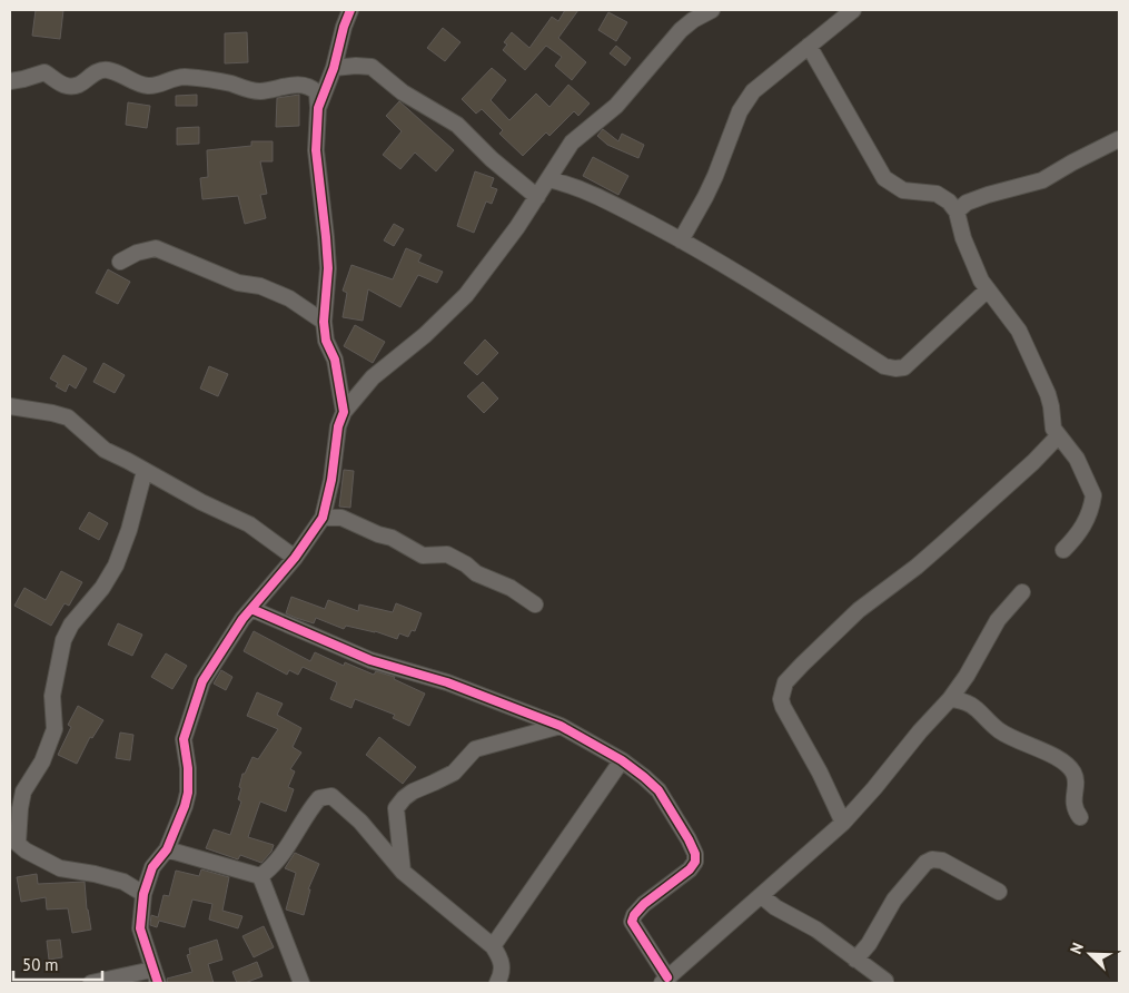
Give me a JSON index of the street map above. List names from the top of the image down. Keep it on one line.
{"scale_bar":"50 m","north":"top left"}
